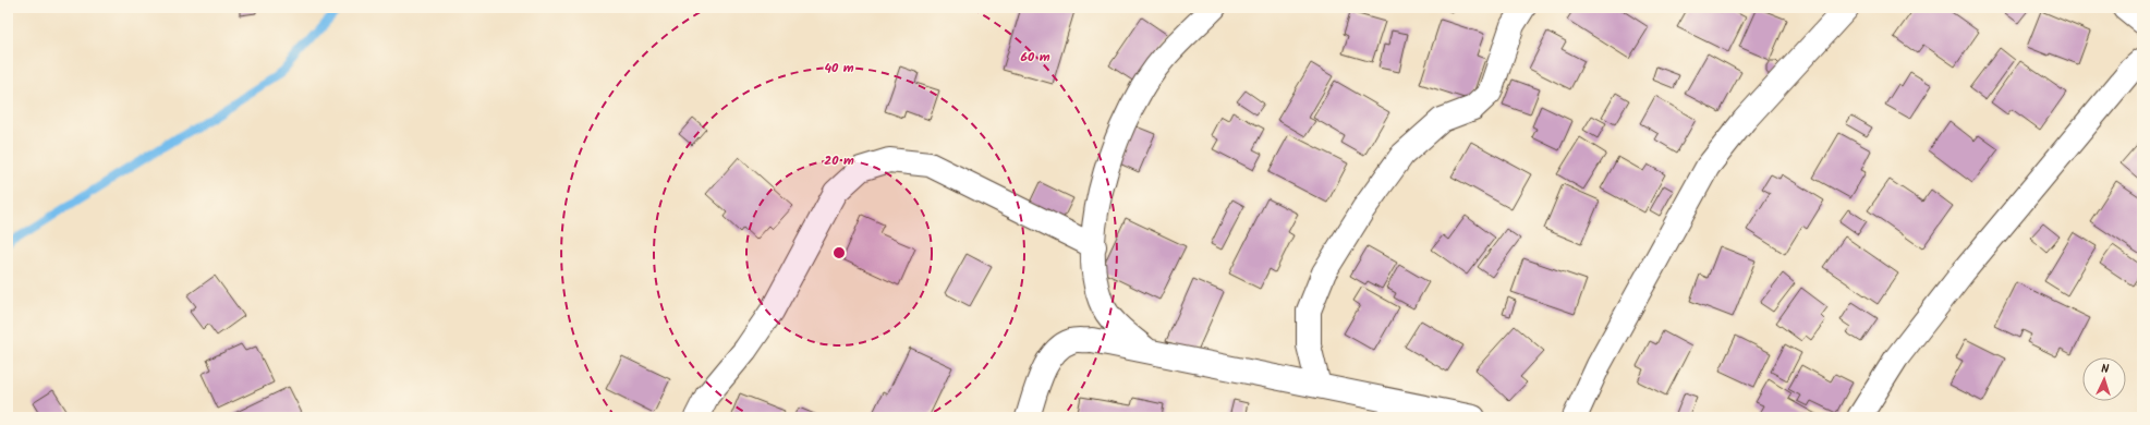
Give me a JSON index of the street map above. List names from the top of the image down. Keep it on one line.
{"north":"top","rings":["60 m","40 m","20 m"]}
